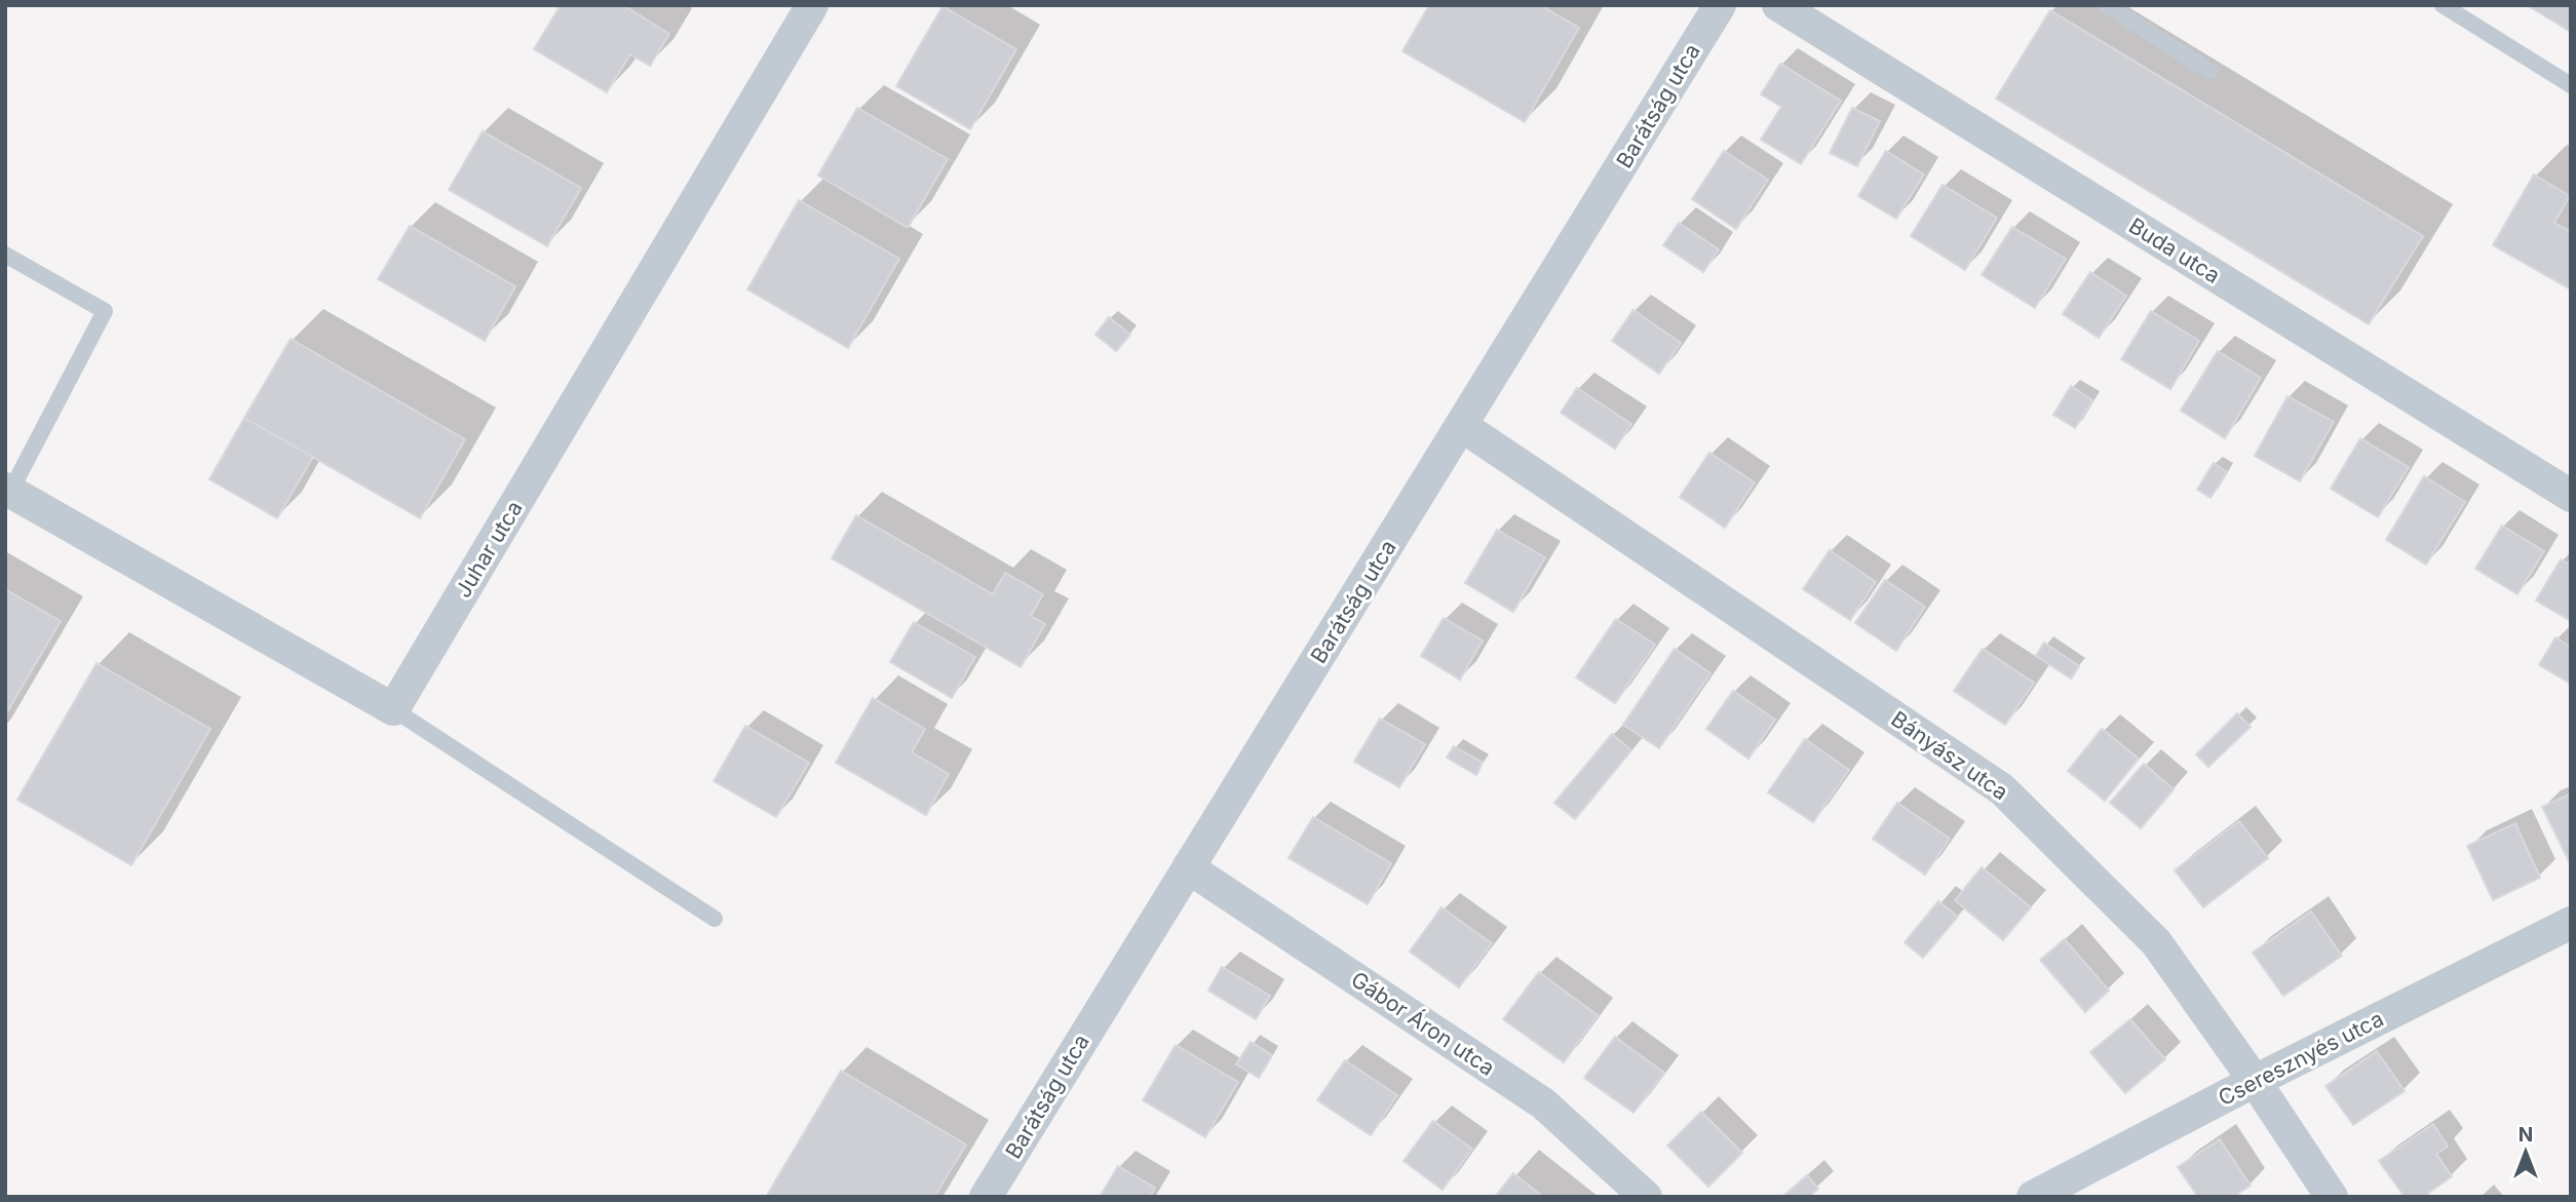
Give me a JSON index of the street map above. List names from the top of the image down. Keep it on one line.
{"streets":{"street":["Barátság utca","Buda utca","Juhar utca","Bányász utca","Gábor Áron utca","Cseresznyés utca"]},"crossings":[["Barátság utca","Bányász utca"],["Barátság utca","Gábor Áron utca"],["Bányász utca","Cseresznyés utca"]],"north":"top"}
